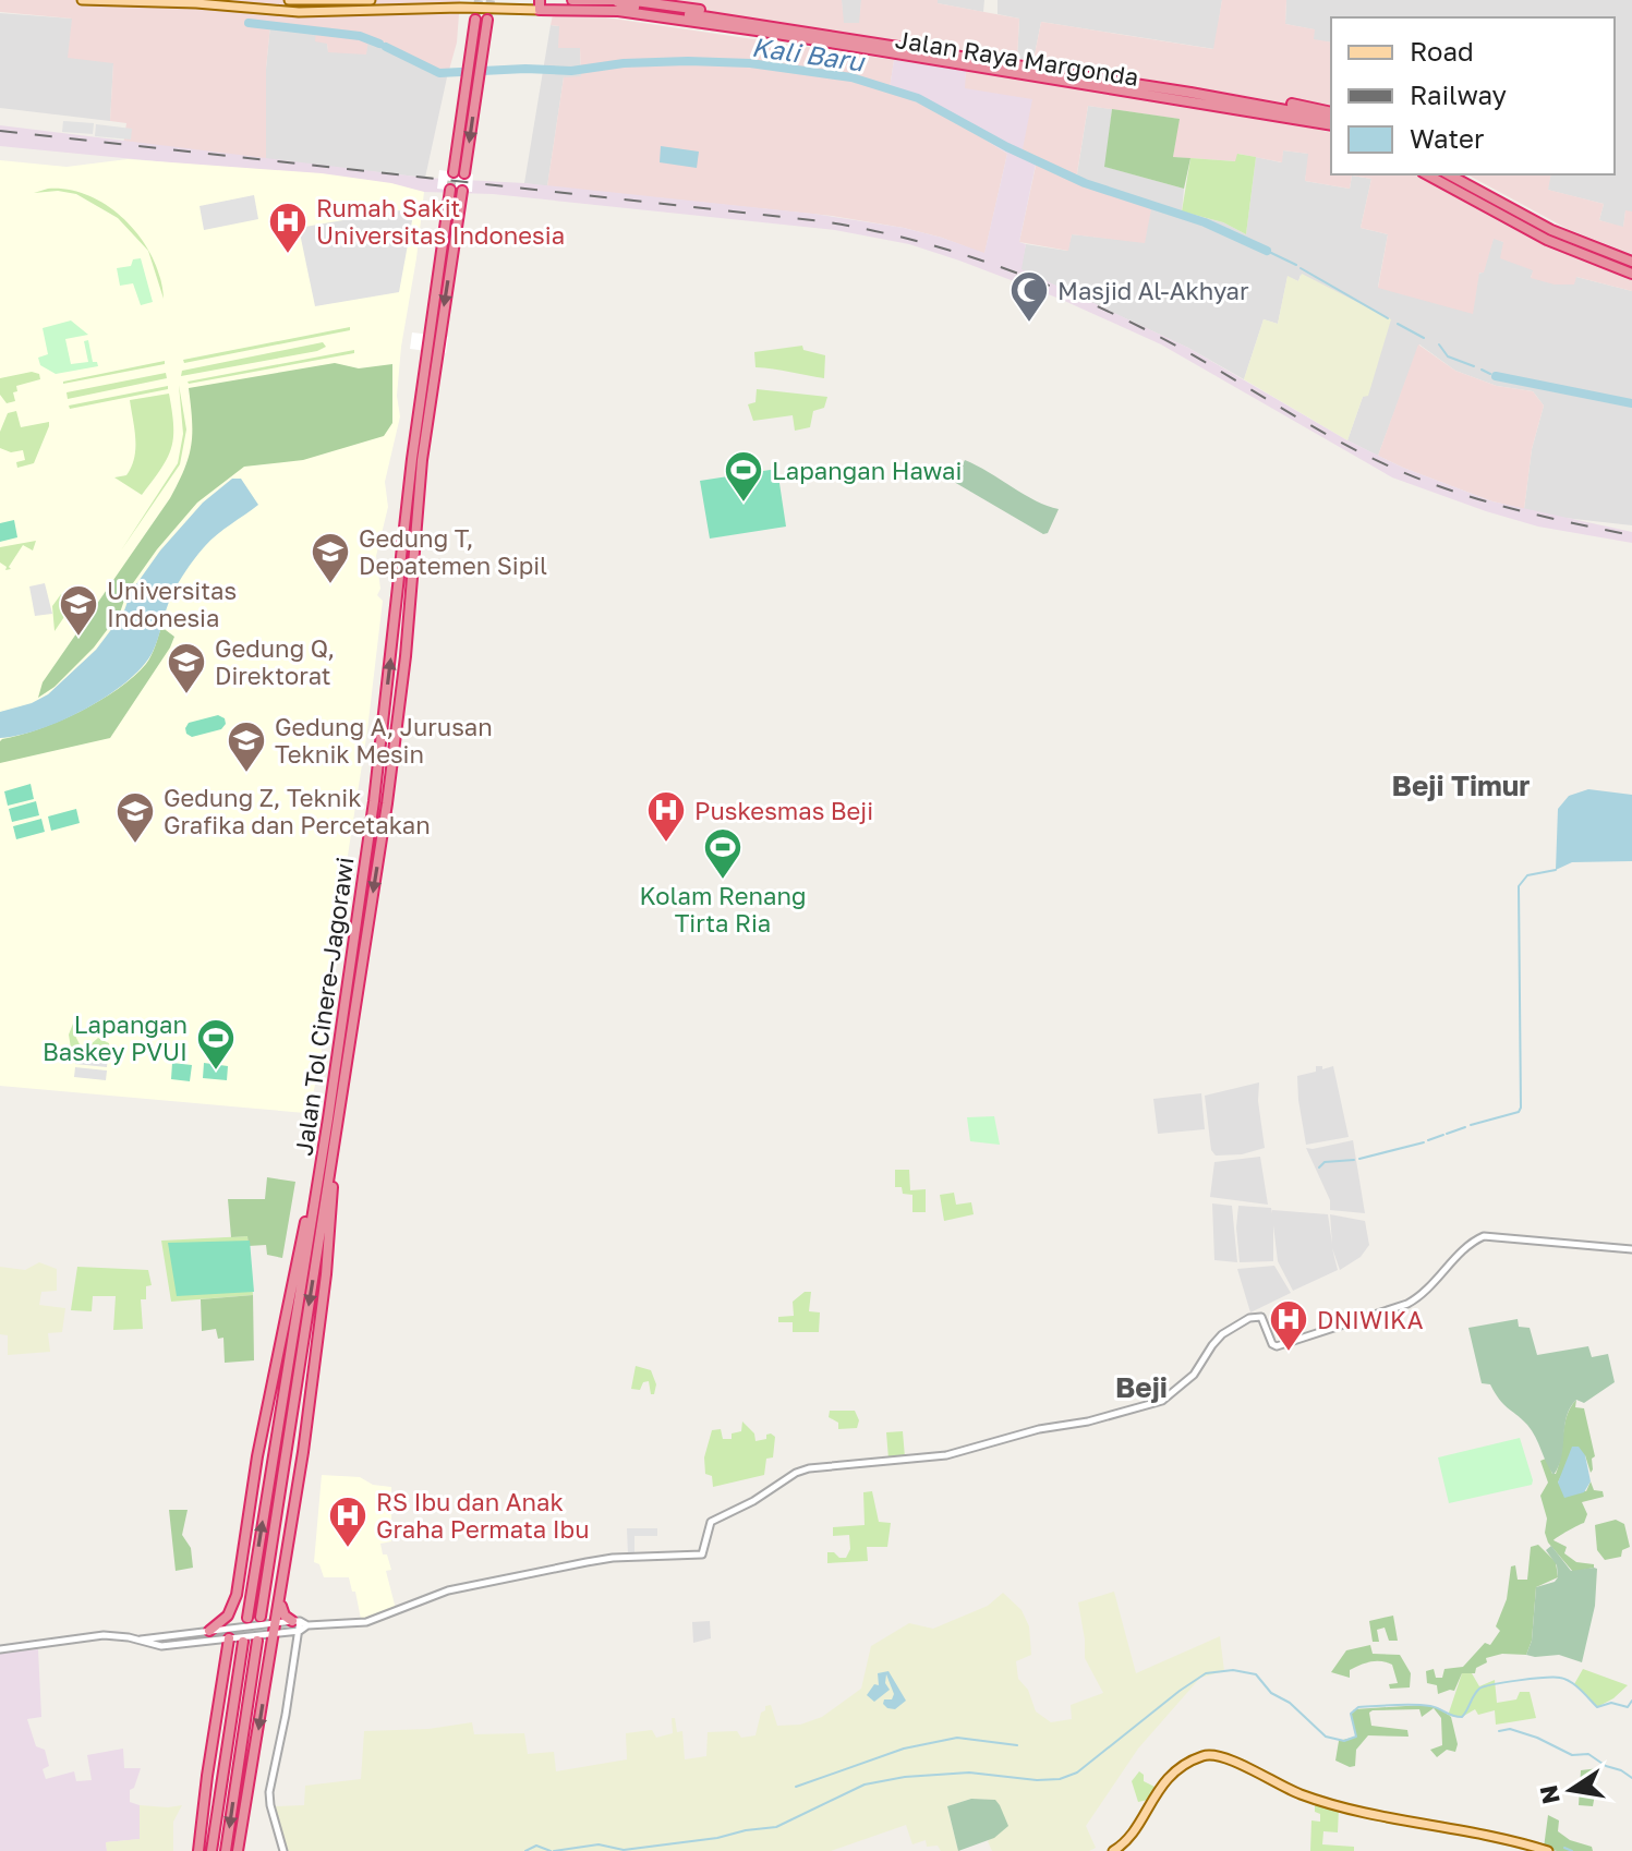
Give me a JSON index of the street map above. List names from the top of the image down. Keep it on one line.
{"streets":{"highway":["Jalan Raya Margonda","Jalan Tol Cinere–Jagorawi"]},"districts":["Beji Timur","Beji"],"water":["Kali Baru"],"places":{"hospital":["Rumah Sakit Universitas Indonesia","Puskesmas Beji","DNIWIKA","RS Ibu dan Anak Graha Permata Ibu"],"mosque":["Masjid Al-Akhyar"],"sports":["Lapangan Hawai","Kolam Renang Tirta Ria","Lapangan Baskey PVUI"],"school or university":["Gedung T, Depatemen Sipil","Universitas Indonesia","Gedung Q, Direktorat","Gedung A, Jurusan Teknik Mesin","Gedung Z, Teknik Grafika dan Percetakan"]},"legend":["Road","Railway","Water"],"north":"left"}
